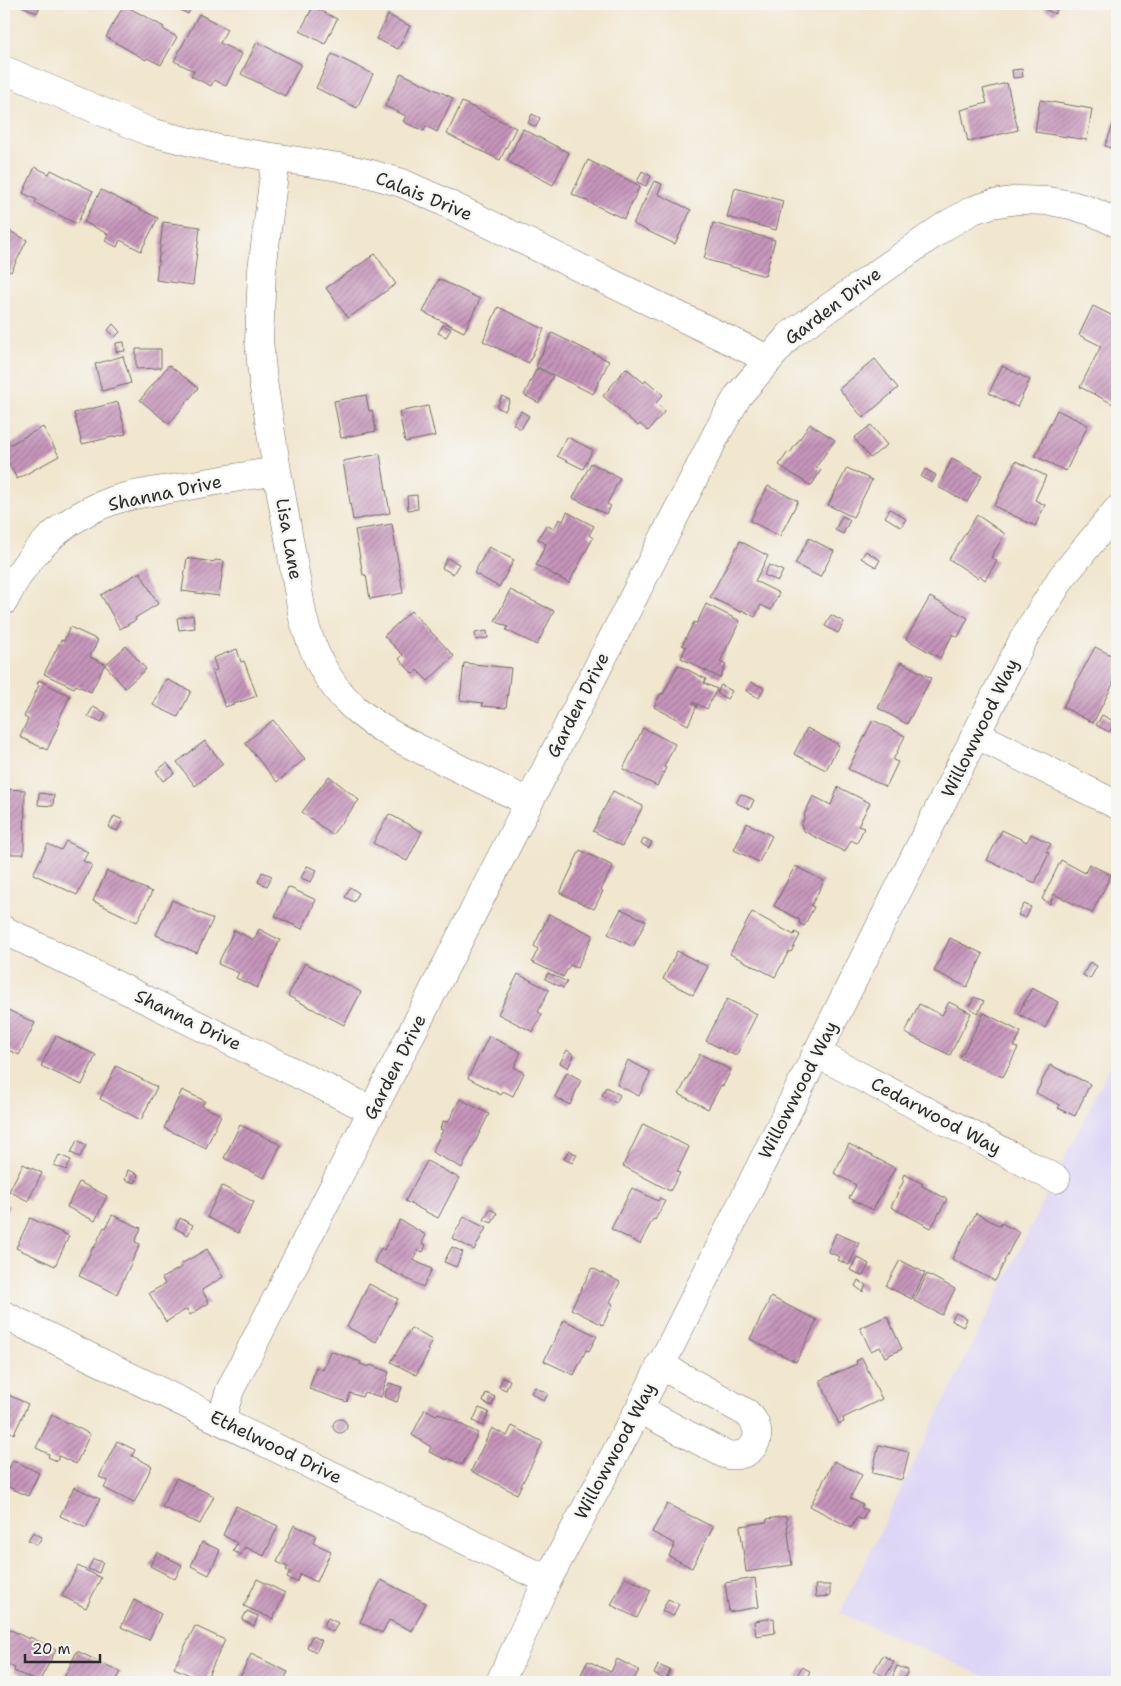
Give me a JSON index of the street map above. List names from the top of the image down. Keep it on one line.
{"streets":{"street":["Calais Drive","Garden Drive","Shanna Drive","Lisa Lane","Willowwood Way","Cedarwood Way","Ethelwood Drive"]},"crossings":[["Calais Drive","Garden Drive"],["Calais Drive","Lisa Lane"],["Garden Drive","Shanna Drive"],["Garden Drive","Lisa Lane"],["Garden Drive","Ethelwood Drive"],["Shanna Drive","Lisa Lane"],["Willowwood Way","Cedarwood Way"],["Willowwood Way","Ethelwood Drive"]],"scale_bar":"20 m"}
